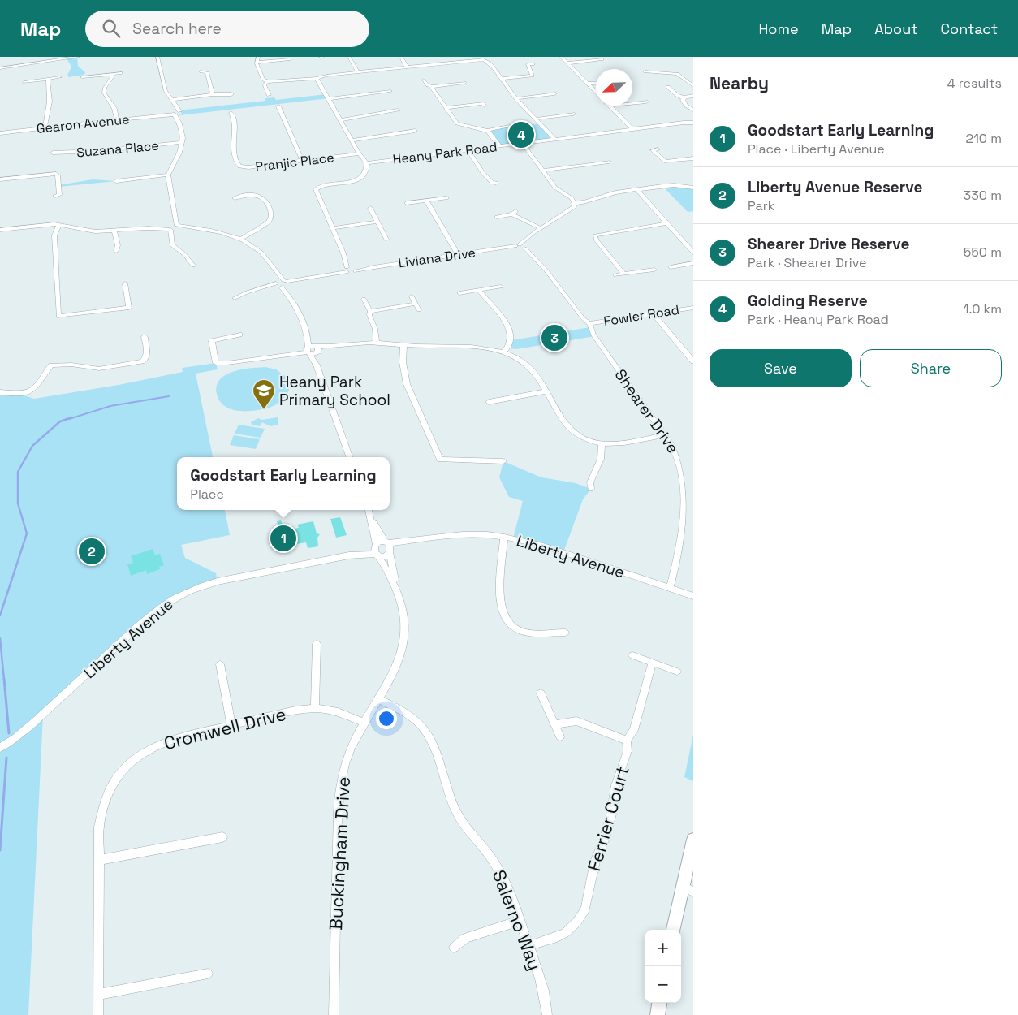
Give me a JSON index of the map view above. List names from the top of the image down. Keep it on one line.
{"streets":{"street":["Gearon Avenue","Suzana Place","Heany Park Road","Pranjic Place","Liviana Drive","Fowler Road","Shearer Drive","Liberty Avenue","Cromwell Drive","Ferrier Court","Buckingham Drive","Salerno Way"]},"crossings":[["Liviana Drive","Shearer Drive"],["Fowler Road","Shearer Drive"],["Shearer Drive","Liberty Avenue"],["Liberty Avenue","Buckingham Drive"],["Cromwell Drive","Buckingham Drive"],["Ferrier Court","Salerno Way"],["Buckingham Drive","Salerno Way"]],"places":{"school or university":["Heany Park Primary School"]},"north":"bottom left","page":{"header":"Map","search":"Search here","nav":["Home","Map","About","Contact"],"heading":["Nearby","4 results"],"list":[{"mark":"1","name":"Goodstart Early Learning","note":"Place · Liberty Avenue","value":"210 m"},{"mark":"2","name":"Liberty Avenue Reserve","note":"Park","value":"330 m"},{"mark":"3","name":"Shearer Drive Reserve","note":"Park · Shearer Drive","value":"550 m"},{"mark":"4","name":"Golding Reserve","note":"Park · Heany Park Road","value":"1.0 km"}],"pins":["4","3","1","2"],"buttons":["Save","Share"],"popup":["Goodstart Early Learning","Place"],"map_buttons":["+","−"]}}
